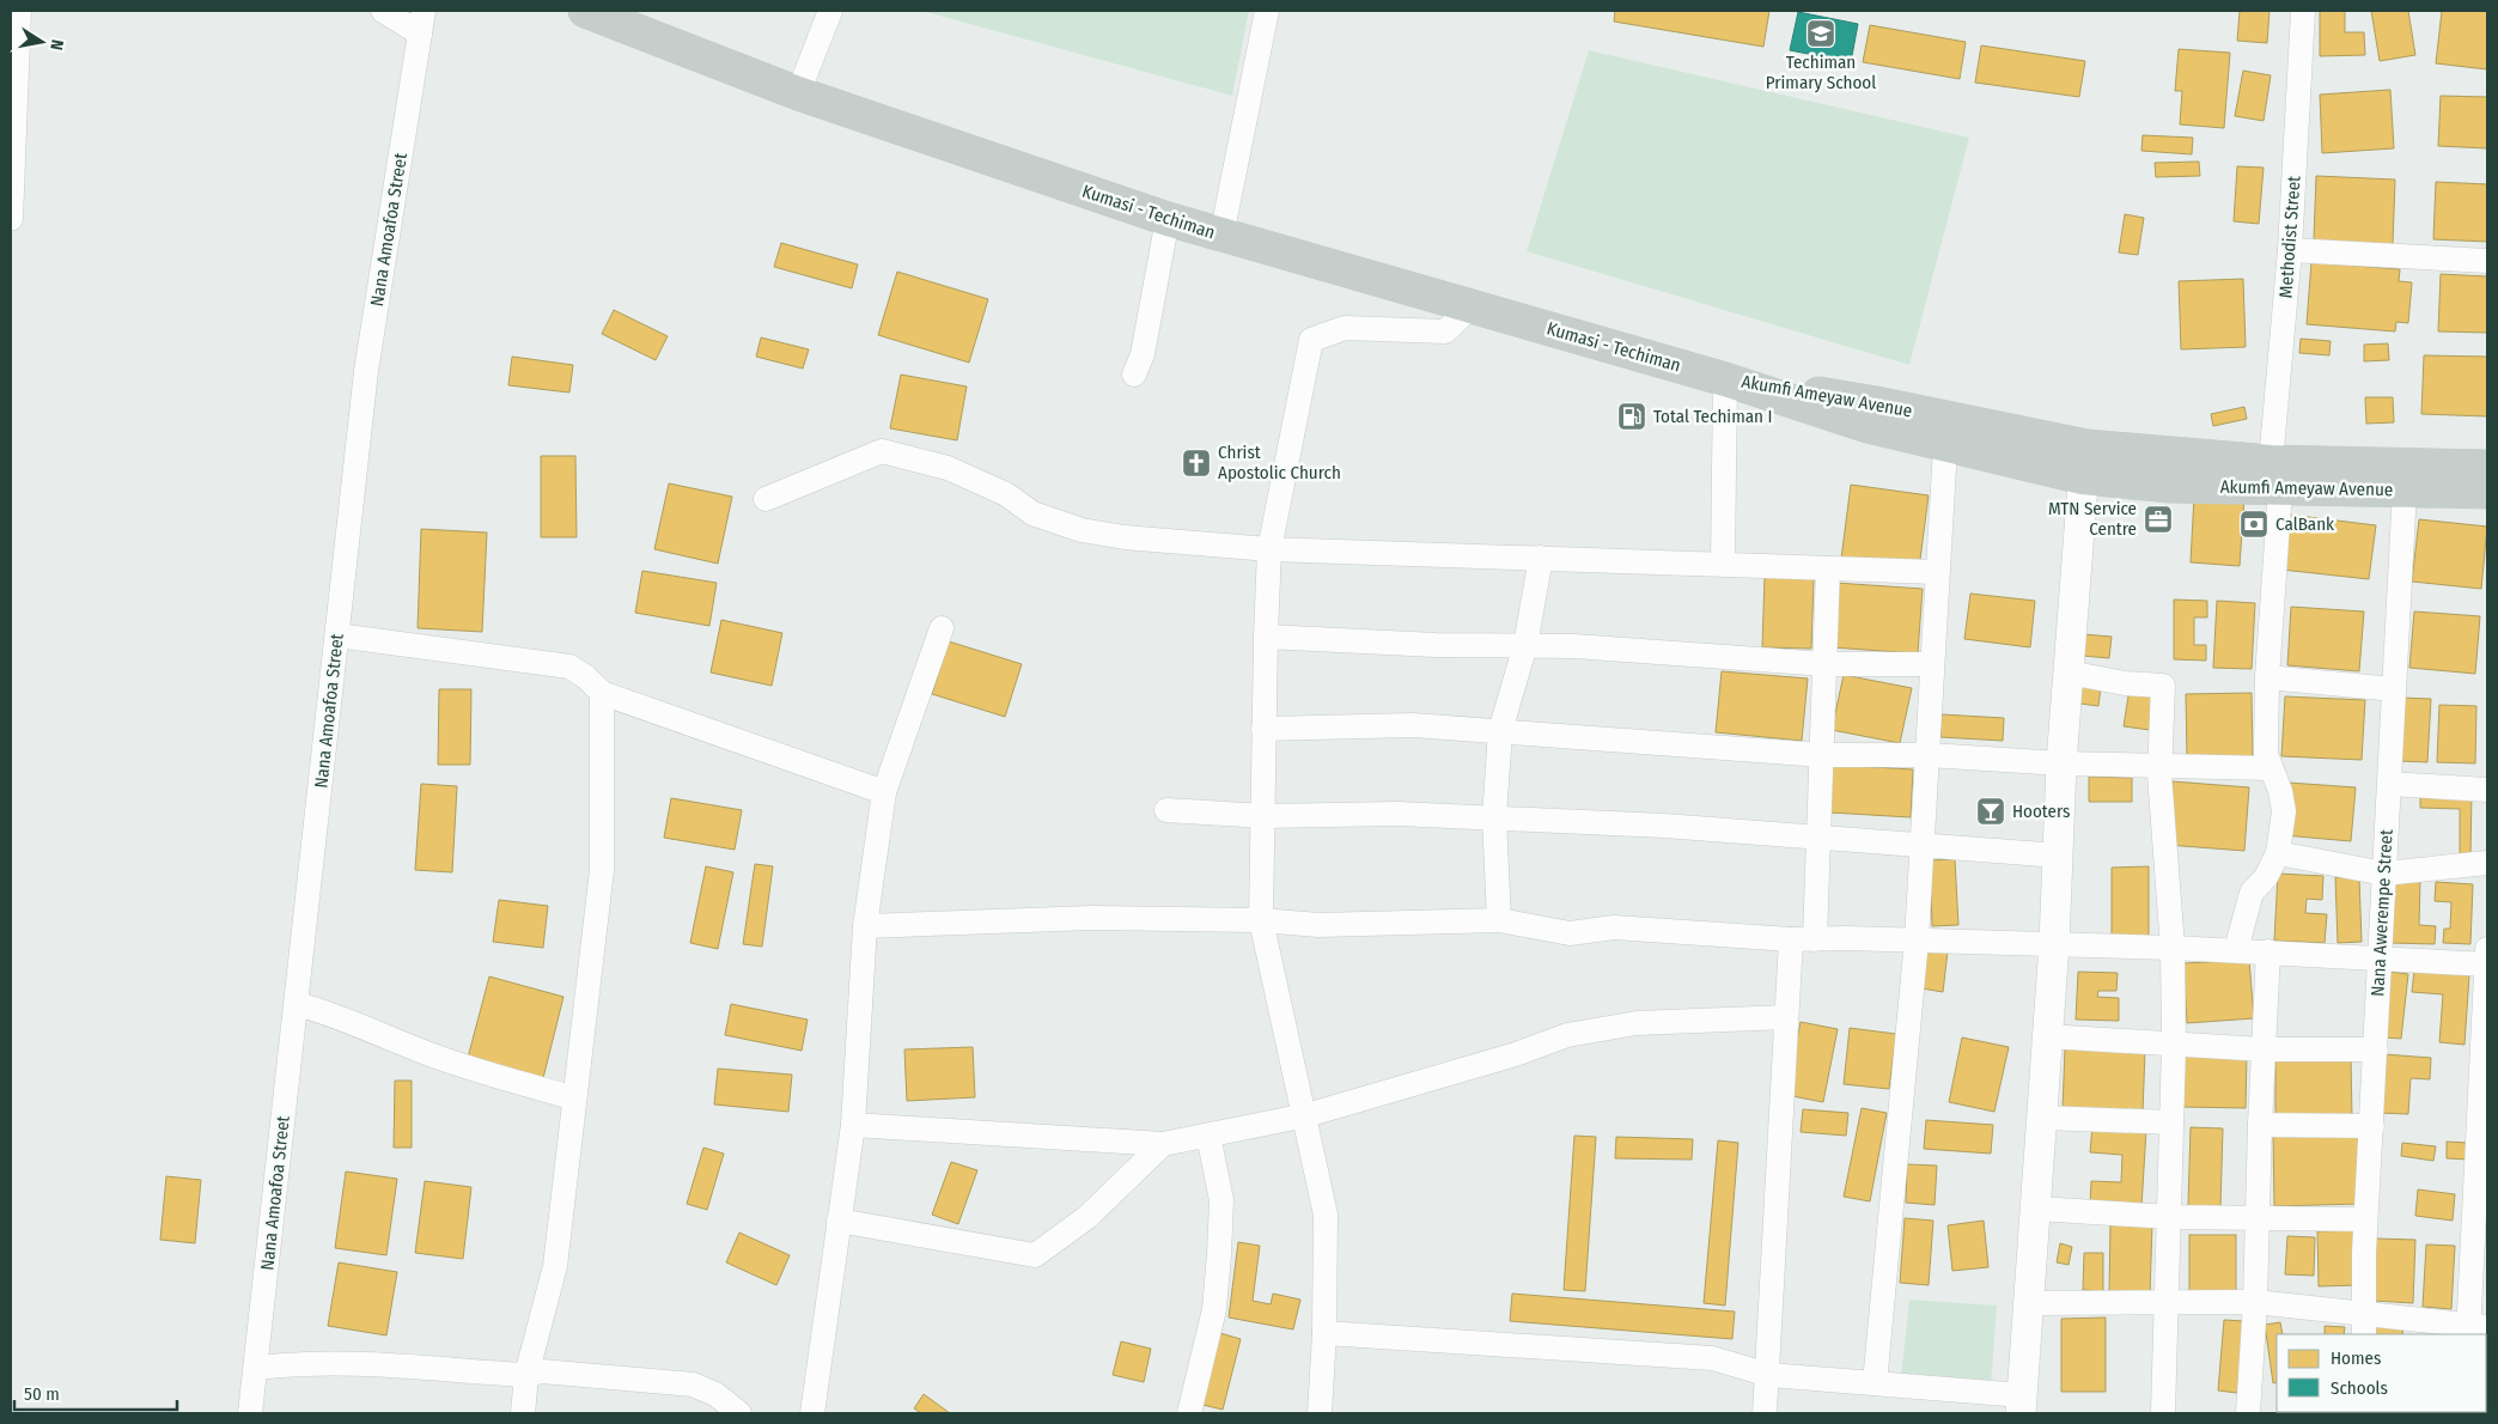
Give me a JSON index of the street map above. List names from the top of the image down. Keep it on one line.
{"streets":{"highway":["Kumasi - Techiman","Akumfi Ameyaw Avenue"],"street":["Nana Amoafoa Street","Methodist Street","Nana Awerempe Street"]},"crossings":[["Kumasi - Techiman","Akumfi Ameyaw Avenue"],["Methodist Street","Akumfi Ameyaw Avenue"],["Akumfi Ameyaw Avenue","Nana Awerempe Street"]],"places":{"school or university":["Techiman Primary School"],"fuel station":["Total Techiman I"],"church":["Christ Apostolic Church"],"office":["MTN Service Centre"],"bank":["CalBank"],"bar":["Hooters"]},"legend":["Homes","Schools"],"scale_bar":"50 m","north":"right"}
